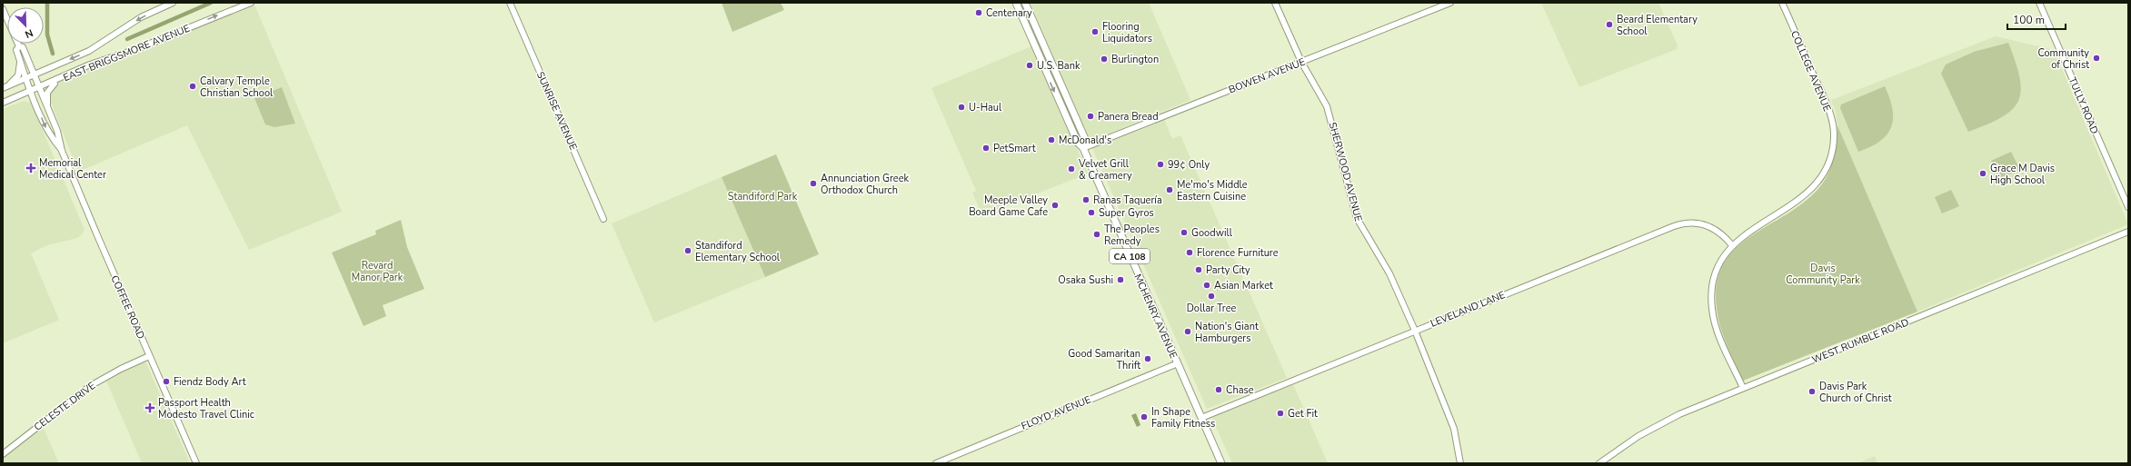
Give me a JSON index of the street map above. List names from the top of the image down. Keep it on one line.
{"streets":{"main road":["CA 108","MCHENRY AVENUE"],"street":["EAST BRIGGSMORE AVENUE","COLLEGE AVENUE","BOWEN AVENUE","TULLY ROAD","SUNRISE AVENUE","SHERWOOD AVENUE","COFFEE ROAD","LEVELAND LANE","WEST RUMBLE ROAD","CELESTE DRIVE","FLOYD AVENUE"]},"crossings":[["EAST BRIGGSMORE AVENUE","COFFEE ROAD"],["COLLEGE AVENUE","LEVELAND LANE"],["COLLEGE AVENUE","WEST RUMBLE ROAD"],["BOWEN AVENUE","SHERWOOD AVENUE"],["BOWEN AVENUE","MCHENRY AVENUE"],["SHERWOOD AVENUE","LEVELAND LANE"],["COFFEE ROAD","CELESTE DRIVE"],["LEVELAND LANE","MCHENRY AVENUE"],["MCHENRY AVENUE","FLOYD AVENUE"]],"parks":["Standiford Park","Revard Manor Park","Davis Community Park"],"places":{"other":["Centenary","Beard Elementary School","Flooring Liquidators","Community of Christ","Burlington","U.S. Bank","Calvary Temple Christian School","U-Haul","Panera Bread","McDonald's","PetSmart","99¢ Only","Velvet Grill & Creamery","Grace M Davis High School","Annunciation Greek Orthodox Church","Me'mo's Middle Eastern Cuisine","Ranas Taquería","Meeple Valley Board Game Cafe","Super Gyros","Goodwill","The Peoples Remedy","Standiford Elementary School","Florence Furniture","Party City","Osaka Sushi","Asian Market","Dollar Tree","Nation's Giant Hamburgers","Good Samaritan Thrift","Fiendz Body Art","Chase","Davis Park Church of Christ","Get Fit","In Shape Family Fitness"],"health":["Memorial Medical Center","Passport Health Modesto Travel Clinic"]},"scale_bar":"100 m","north":"bottom right"}
